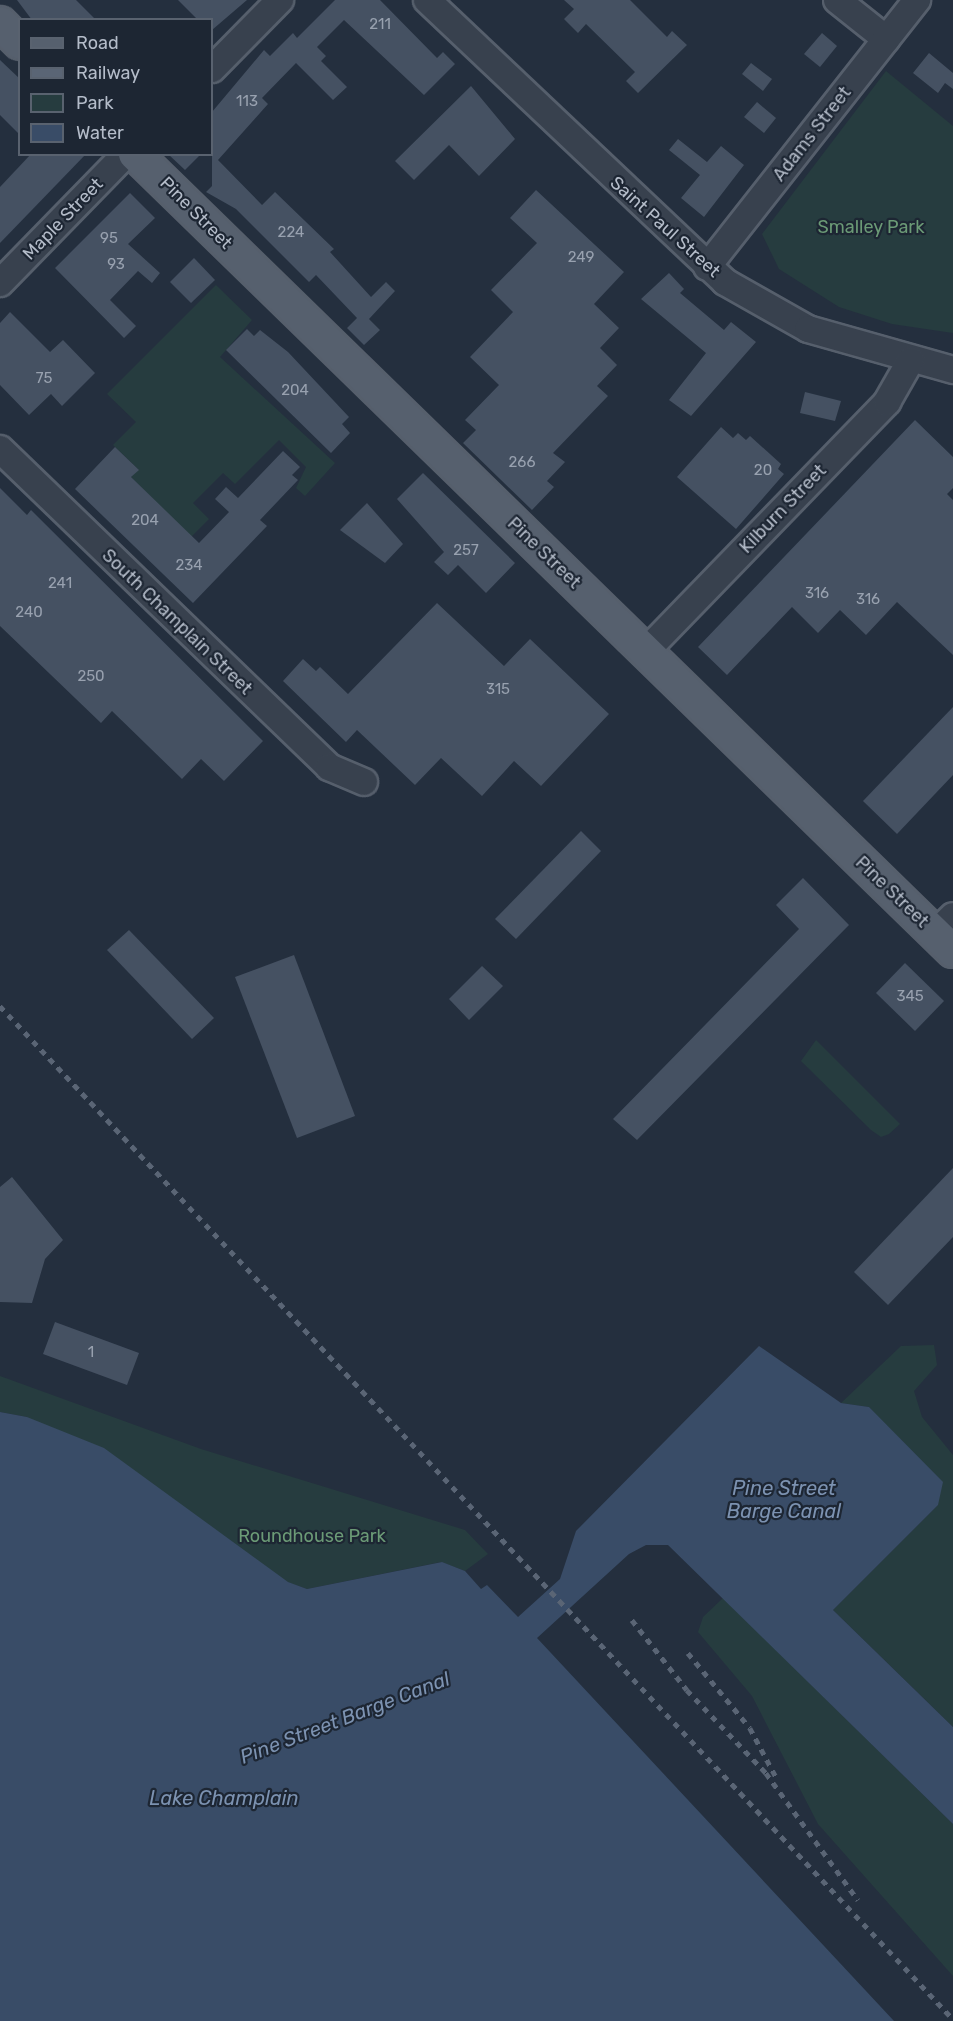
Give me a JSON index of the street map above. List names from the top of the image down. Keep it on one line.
{"streets":{"main road":["Pine Street"],"street":["Adams Street","Maple Street","Saint Paul Street","Kilburn Street","South Champlain Street"]},"crossings":[["Adams Street","Saint Paul Street"],["Pine Street","Kilburn Street"],["Saint Paul Street","Kilburn Street"]],"water":["Pine Street Barge Canal","Lake Champlain"],"parks":["Smalley Park","Roundhouse Park"],"house_numbers":["211","113","224","95","249","93","75","204","266","20","204","257","234","241","316","316","240","250","315","345","1"],"legend":["Road","Railway","Park","Water"]}
